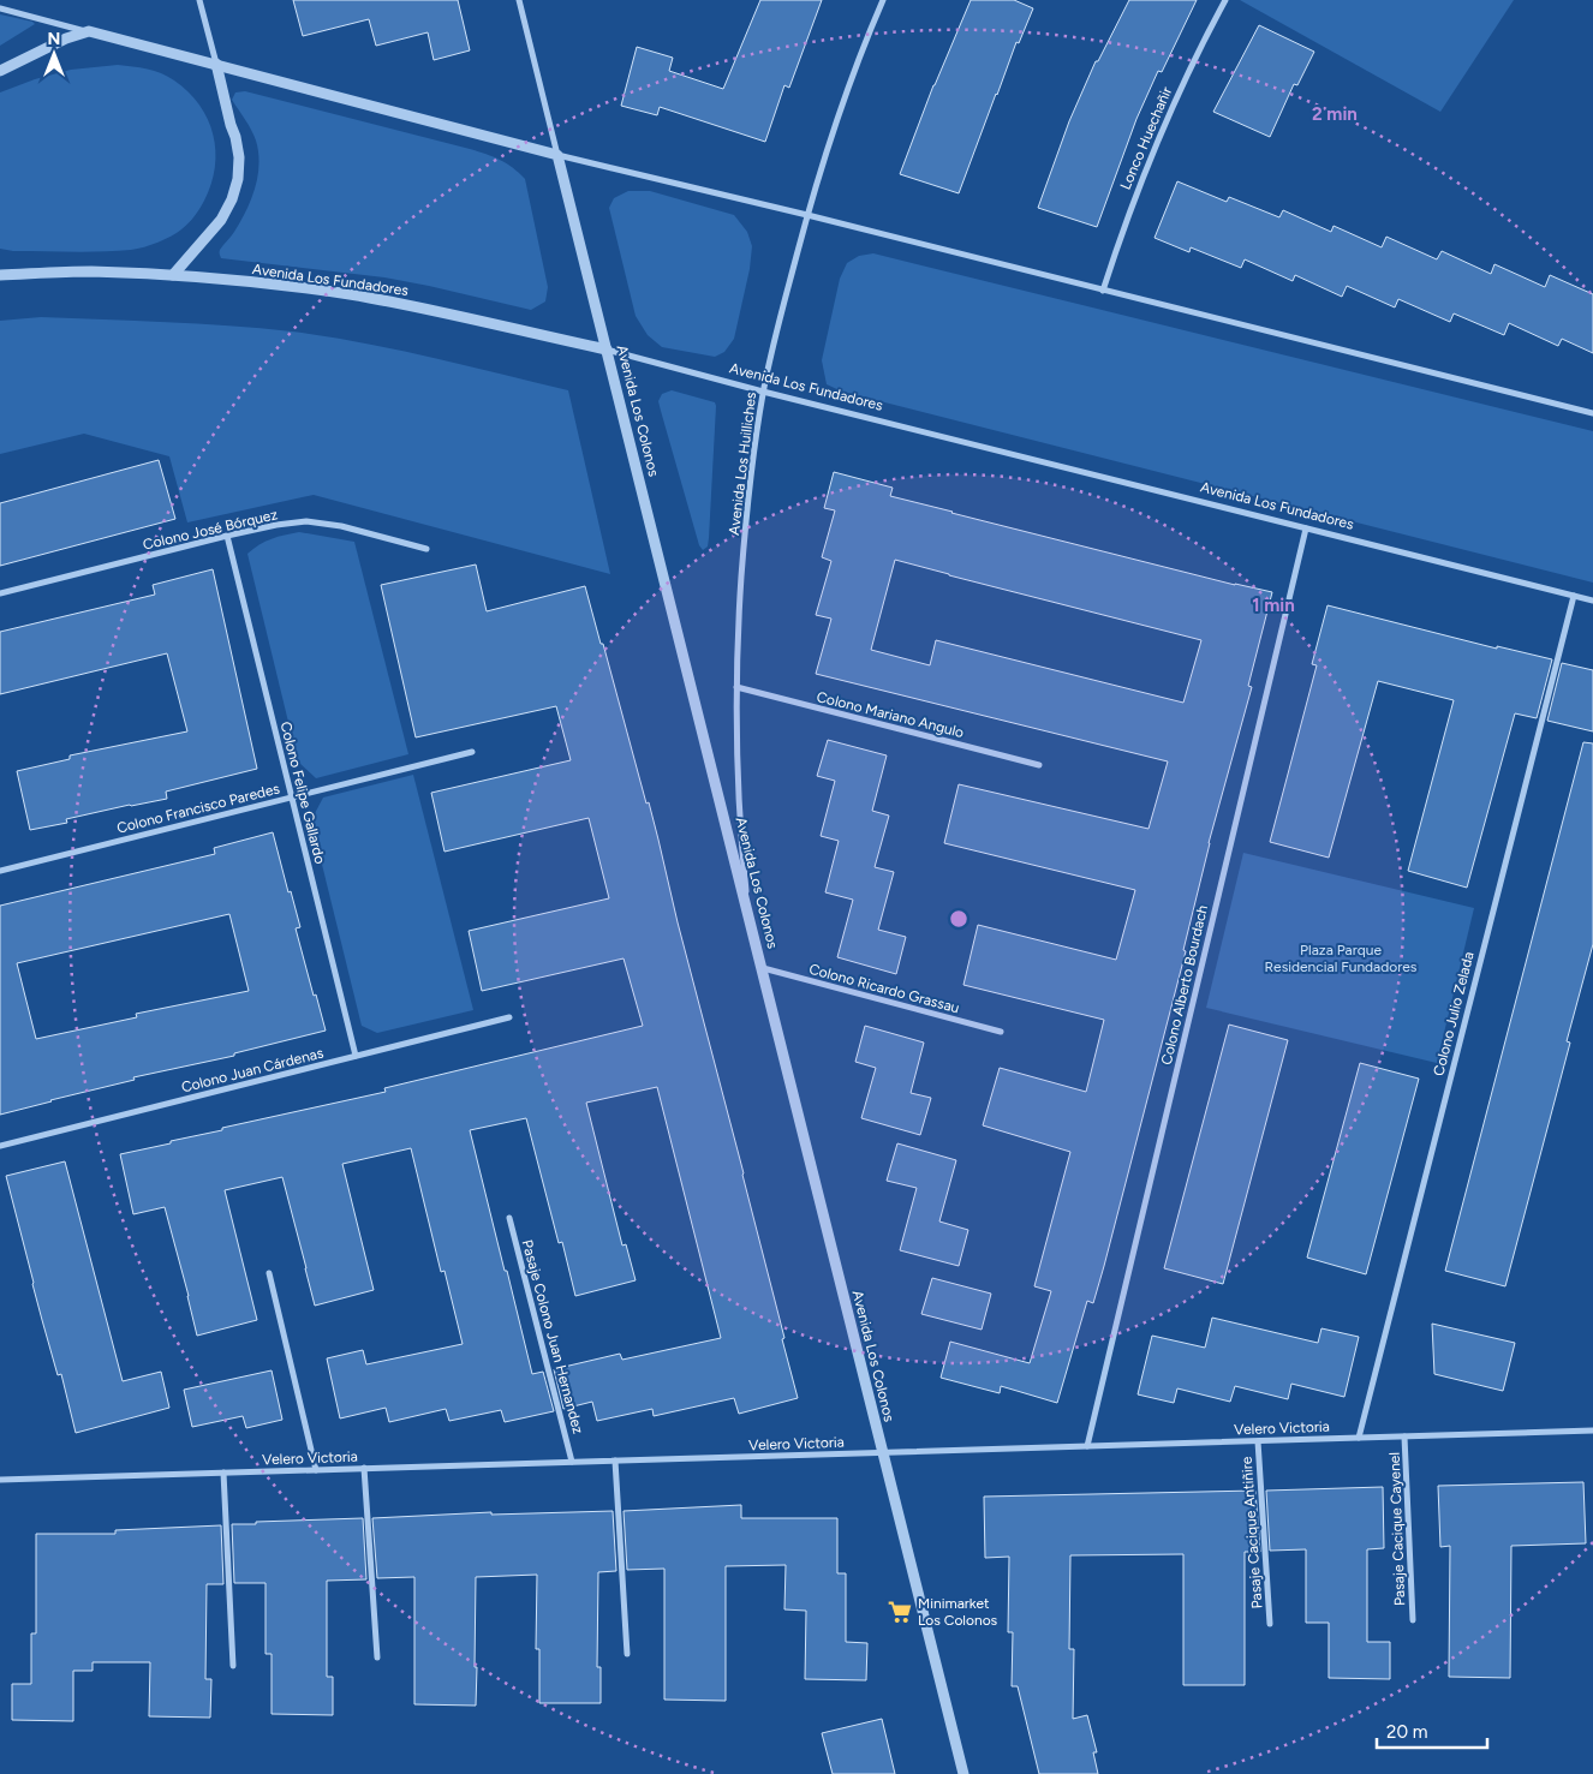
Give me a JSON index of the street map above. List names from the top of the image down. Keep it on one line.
{"streets":{"street":["Lonco Huechañir","Avenida Los Fundadores","Avenida Los Colonos","Avenida Los Huilliches","Colono José Bórquez","Colono Mariano Angulo","Colono Felipe Gallardo","Colono Francisco Paredes","Colono Alberto Bourdach","Colono Ricardo Grassau","Colono Julio Zelada","Colono Juan Cárdenas","Pasaje Colono Juan Hernandez","Velero Victoria","Pasaje Cacique Cayenel","Pasaje Cacique Antiñire"]},"crossings":[["Avenida Los Fundadores","Avenida Los Colonos"],["Avenida Los Fundadores","Avenida Los Huilliches"],["Avenida Los Fundadores","Colono Alberto Bourdach"],["Avenida Los Fundadores","Colono Julio Zelada"],["Avenida Los Colonos","Avenida Los Huilliches"],["Avenida Los Colonos","Colono Ricardo Grassau"],["Avenida Los Colonos","Velero Victoria"],["Avenida Los Huilliches","Colono Mariano Angulo"],["Colono José Bórquez","Colono Felipe Gallardo"],["Colono Felipe Gallardo","Colono Francisco Paredes"],["Colono Felipe Gallardo","Colono Juan Cárdenas"],["Colono Alberto Bourdach","Velero Victoria"],["Colono Julio Zelada","Velero Victoria"],["Pasaje Colono Juan Hernandez","Velero Victoria"],["Velero Victoria","Pasaje Cacique Cayenel"],["Velero Victoria","Pasaje Cacique Antiñire"]],"parks":["Plaza Parque Residencial Fundadores"],"places":{"supermarket":["Minimarket Los Colonos"]},"scale_bar":"20 m","north":"top","rings":["2 min","1 min"]}
